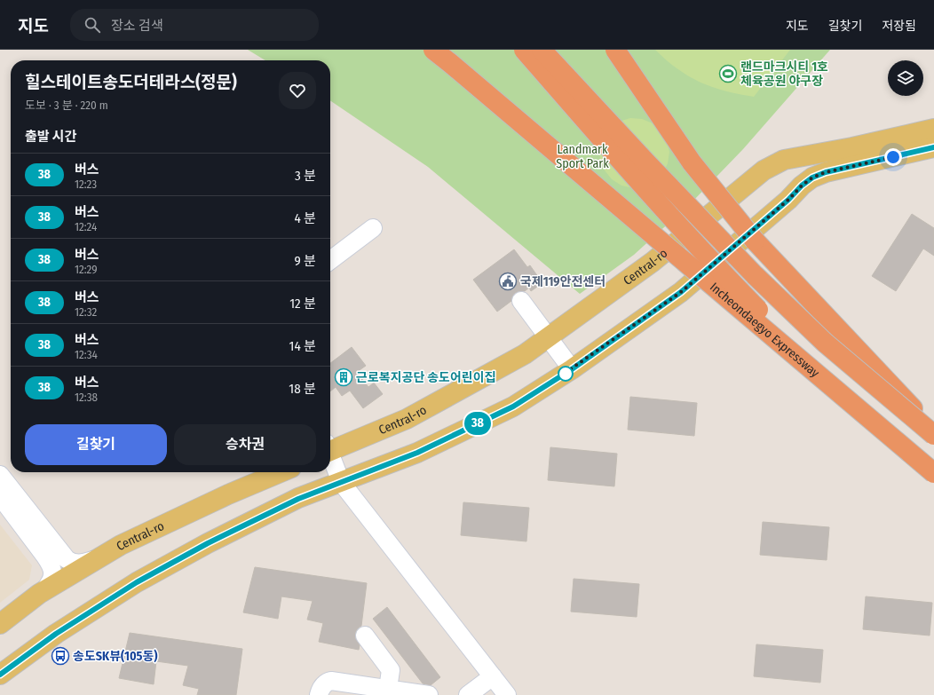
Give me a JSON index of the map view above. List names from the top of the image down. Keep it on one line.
{"streets":{"highway":["Incheondaegyo Expressway"],"main road":["Central-ro"]},"parks":["Landmark Sport Park"],"places":{"sports":["랜드마크시티 1호 체육공원 야구장"],"public building":["국제119안전센터"],"building":["근로복지공단 송도어린이집"],"bus stop":["송도SK뷰(105동)"]},"lines":["bus line 38"],"page":{"header":"지도","search":"장소 검색","nav":["지도","길찾기","저장됨"],"on_map":"38","heading":[["힐스테이트송도더테라스(정문)","도보 · 3 분 · 220 m"],"출발 시간"],"list":[{"mark":"38","name":"버스","note":"12:23","value":"3 분"},{"mark":"38","name":"버스","note":"12:24","value":"4 분"},{"mark":"38","name":"버스","note":"12:29","value":"9 분"},{"mark":"38","name":"버스","note":"12:32","value":"12 분"},{"mark":"38","name":"버스","note":"12:34","value":"14 분"},{"mark":"38","name":"버스","note":"12:38","value":"18 분"}],"buttons":["길찾기","승차권"]}}
